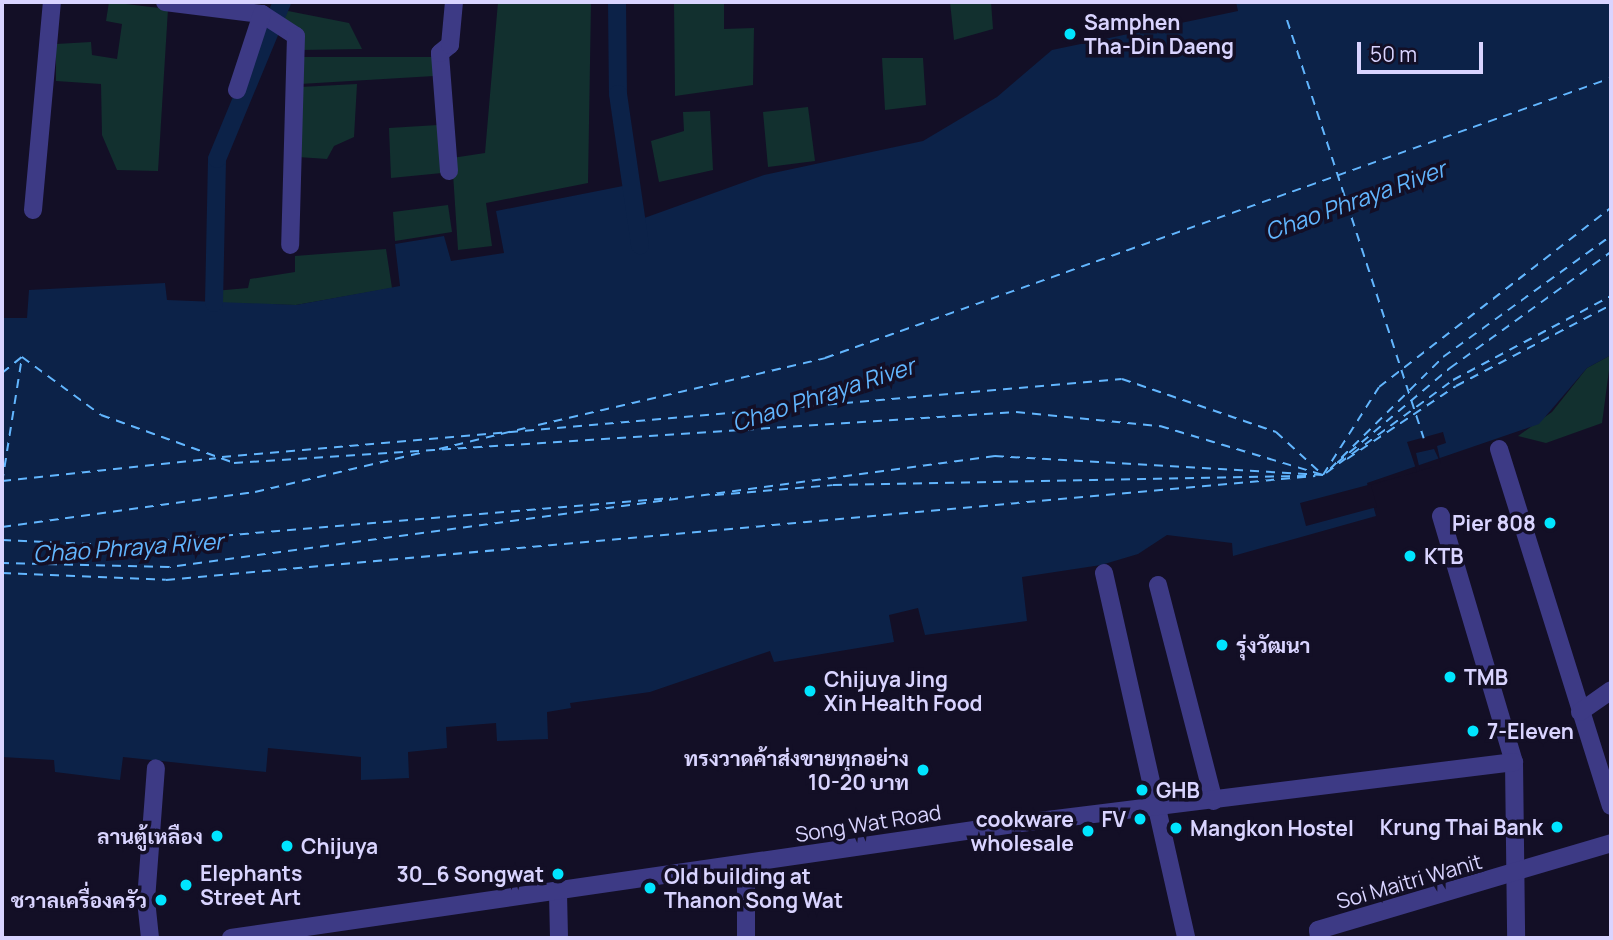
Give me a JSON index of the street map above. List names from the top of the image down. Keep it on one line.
{"streets":{"street":["Song Wat Road","Soi Maitri Wanit"]},"water":["Chao Phraya River"],"places":["Samphen Tha-Din Daeng","Pier 808","KTB","รุ่งวัฒนา","TMB","Chijuya Jing Xin Health Food","7-Eleven","ทรงวาดค้าส่งขายทุกอย่าง 10-20 บาท","GHB","FV","Krung Thai Bank","Mangkon Hostel","cookware wholesale","ลานตู้เหลือง","Chijuya","30_6 Songwat","Elephants Street Art","Old building at Thanon Song Wat","ชวาลเครื่องครัว"],"scale_bar":"50 m"}
